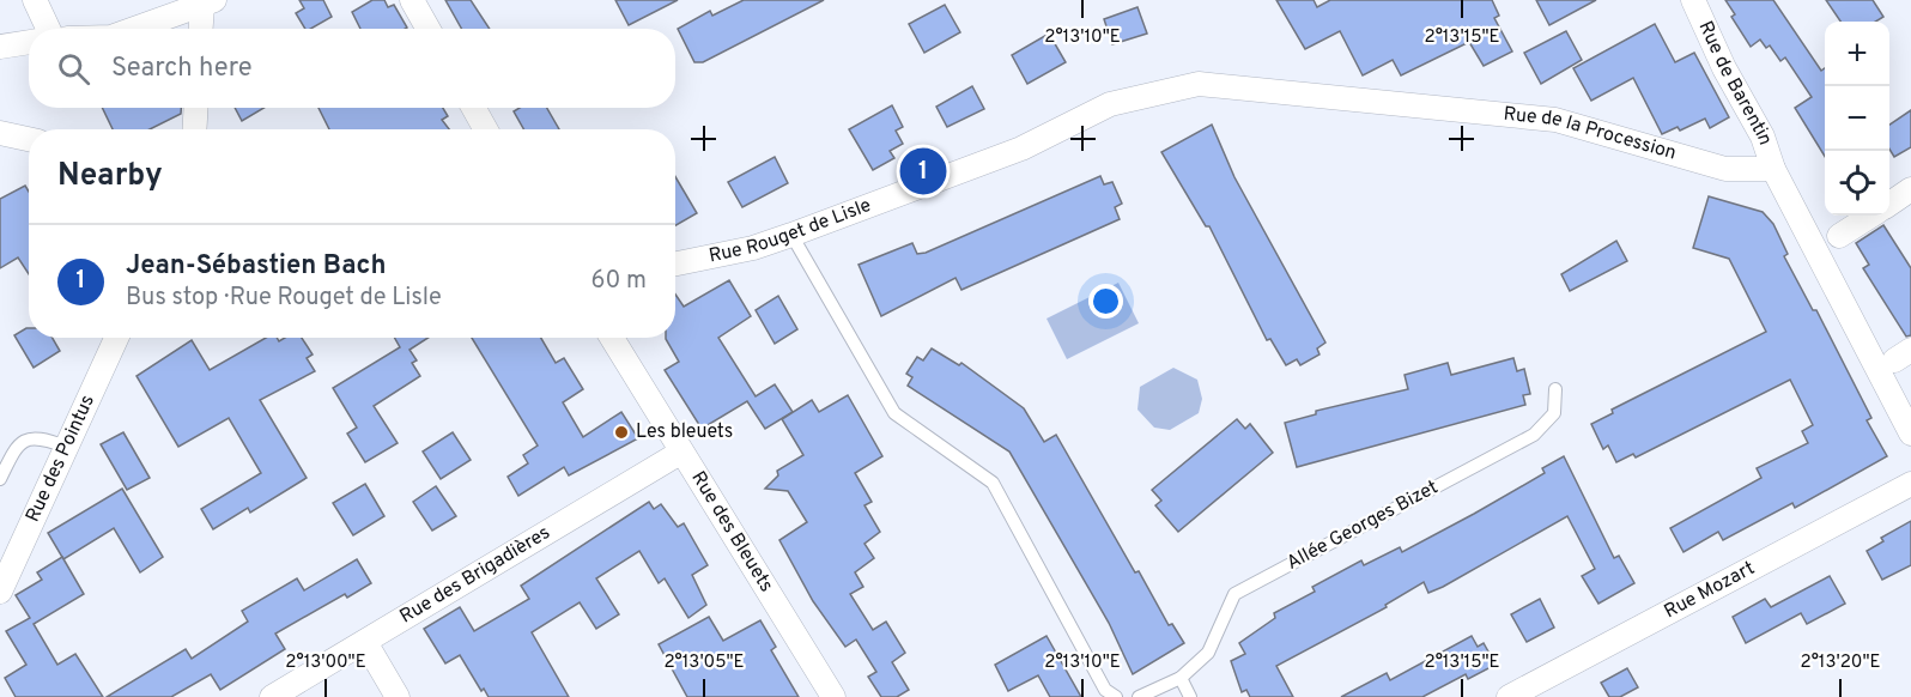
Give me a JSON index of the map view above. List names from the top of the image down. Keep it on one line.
{"streets":{"street":["Rue de Barentin","Rue de la Procession","Rue Rouget de Lisle","Rue des Pointus","Rue des Bleuets","Rue des Brigadières","Rue Mozart"],"lane":["Allée Georges Bizet"]},"crossings":[["Rue de Barentin","Rue de la Procession"],["Rue de la Procession","Rue Rouget de Lisle"],["Rue des Bleuets","Rue des Brigadières"]],"places":["Les bleuets"],"page":{"map_buttons":["+","−"],"search":"Search here","heading":"Nearby","pins":"1","list":[{"mark":"1","name":"Jean-Sébastien Bach","note":"Bus stop · Rue Rouget de Lisle","value":"60 m"}]},"coordinates":["2°13'10\"E","2°13'15\"E","2°13'00\"E","2°13'05\"E","2°13'20\"E"]}
